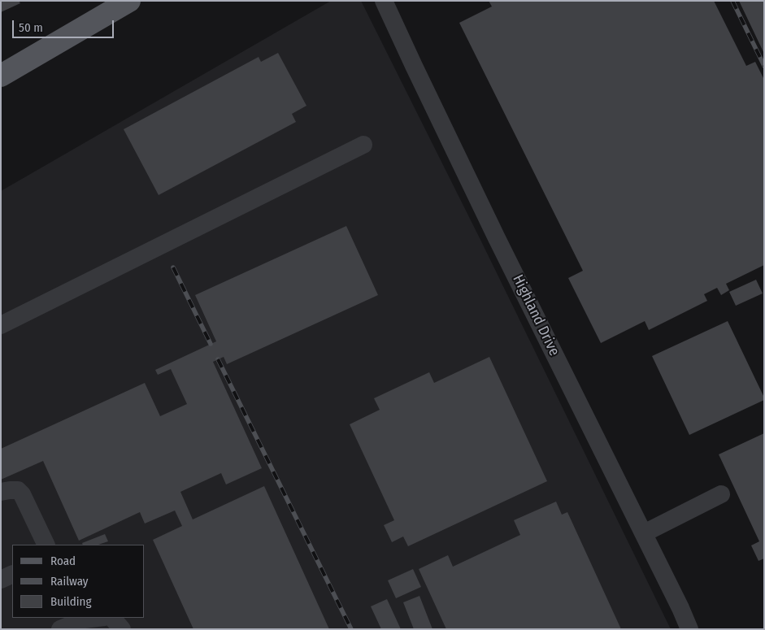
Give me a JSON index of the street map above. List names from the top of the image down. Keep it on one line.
{"streets":{"street":["Highland Drive"]},"legend":["Road","Railway","Building"],"scale_bar":"50 m"}
